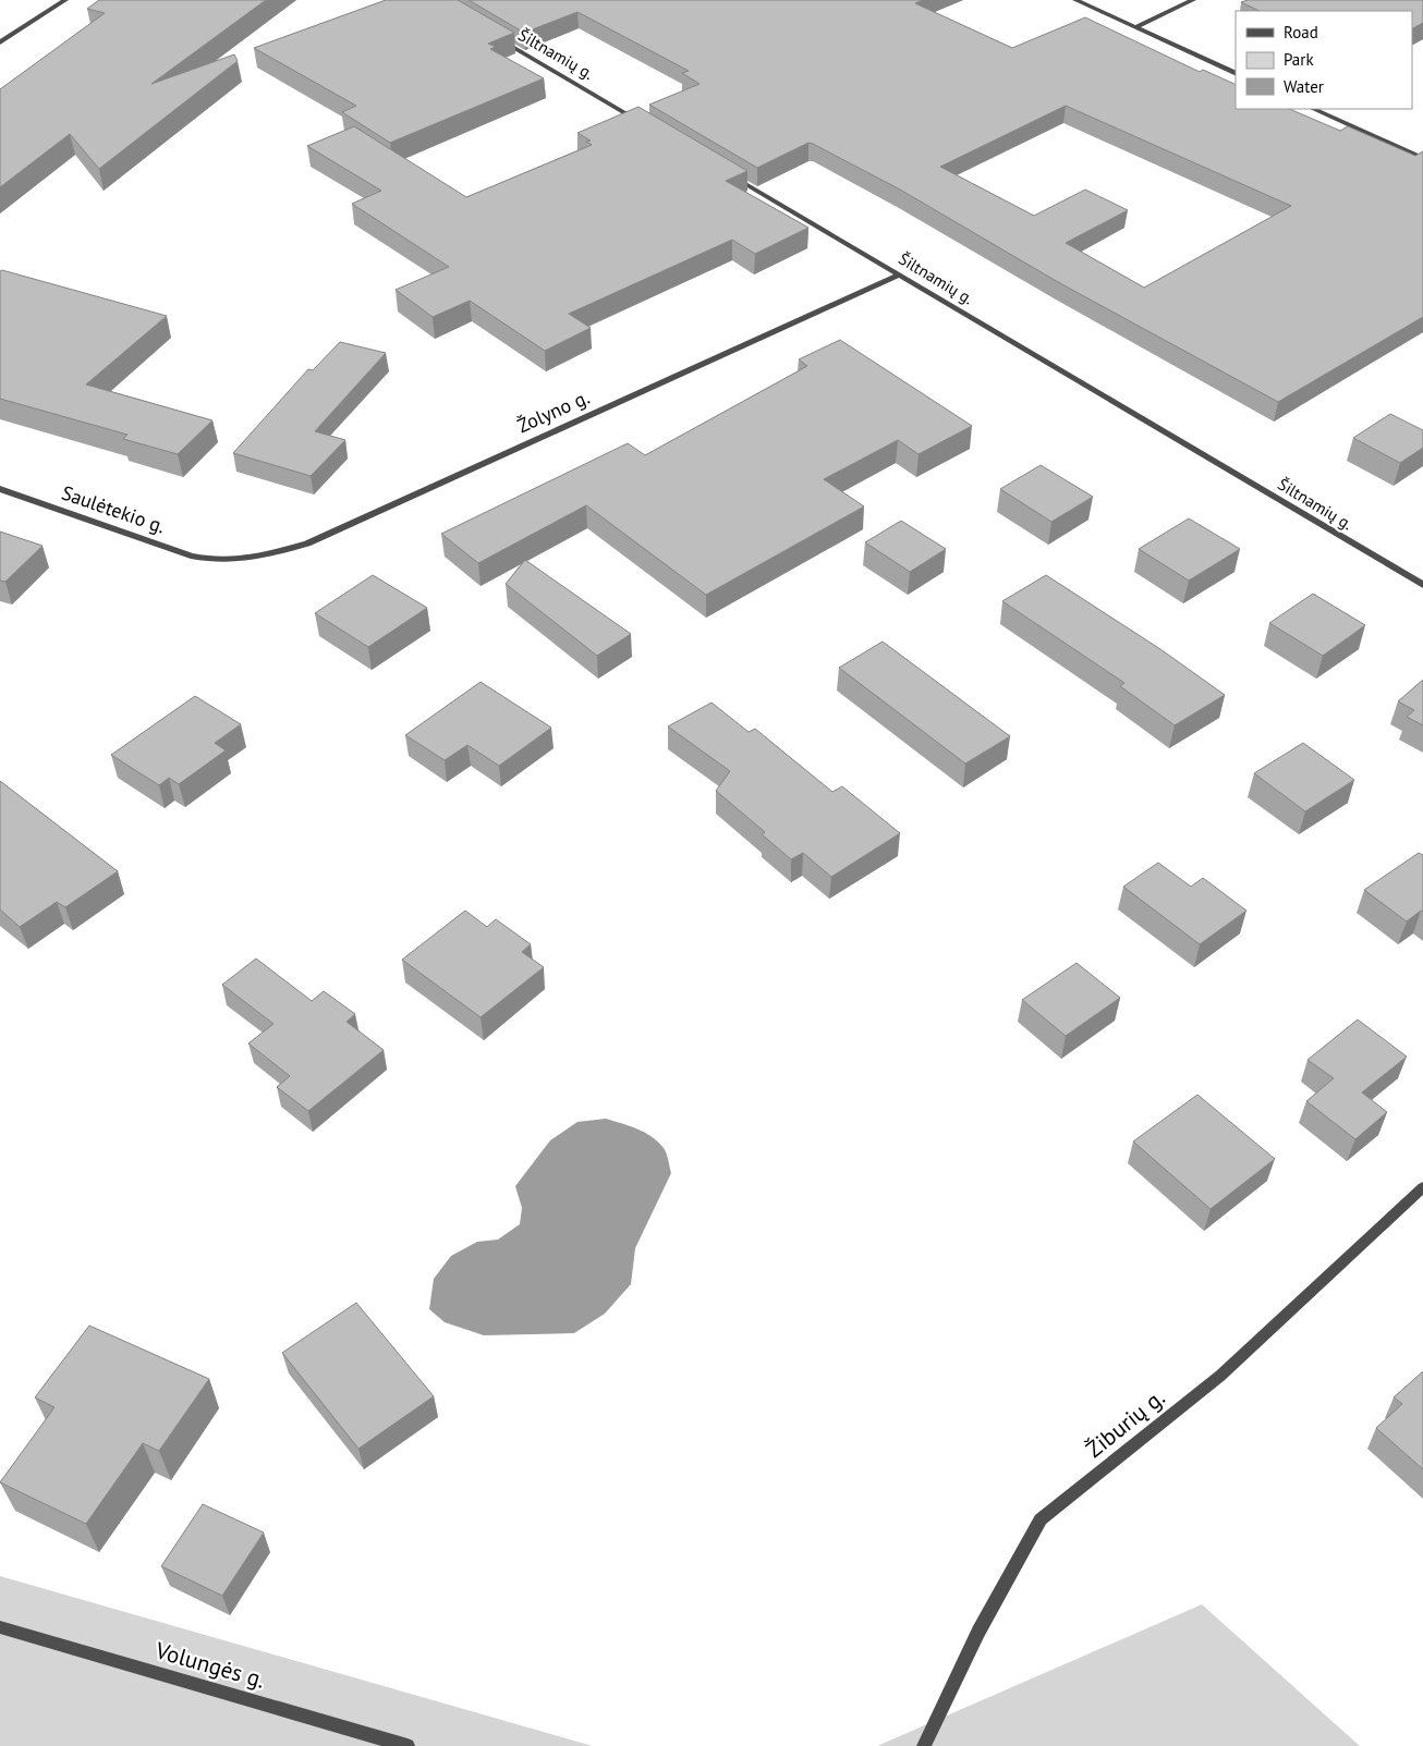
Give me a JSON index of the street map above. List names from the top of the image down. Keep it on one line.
{"streets":{"street":["Šiltnamių g.","Žolyno g.","Saulėtekio g.","Žiburių g.","Volungės g."]},"crossings":[["Šiltnamių g.","Žolyno g."],["Žolyno g.","Saulėtekio g."]],"legend":["Road","Park","Water"]}
